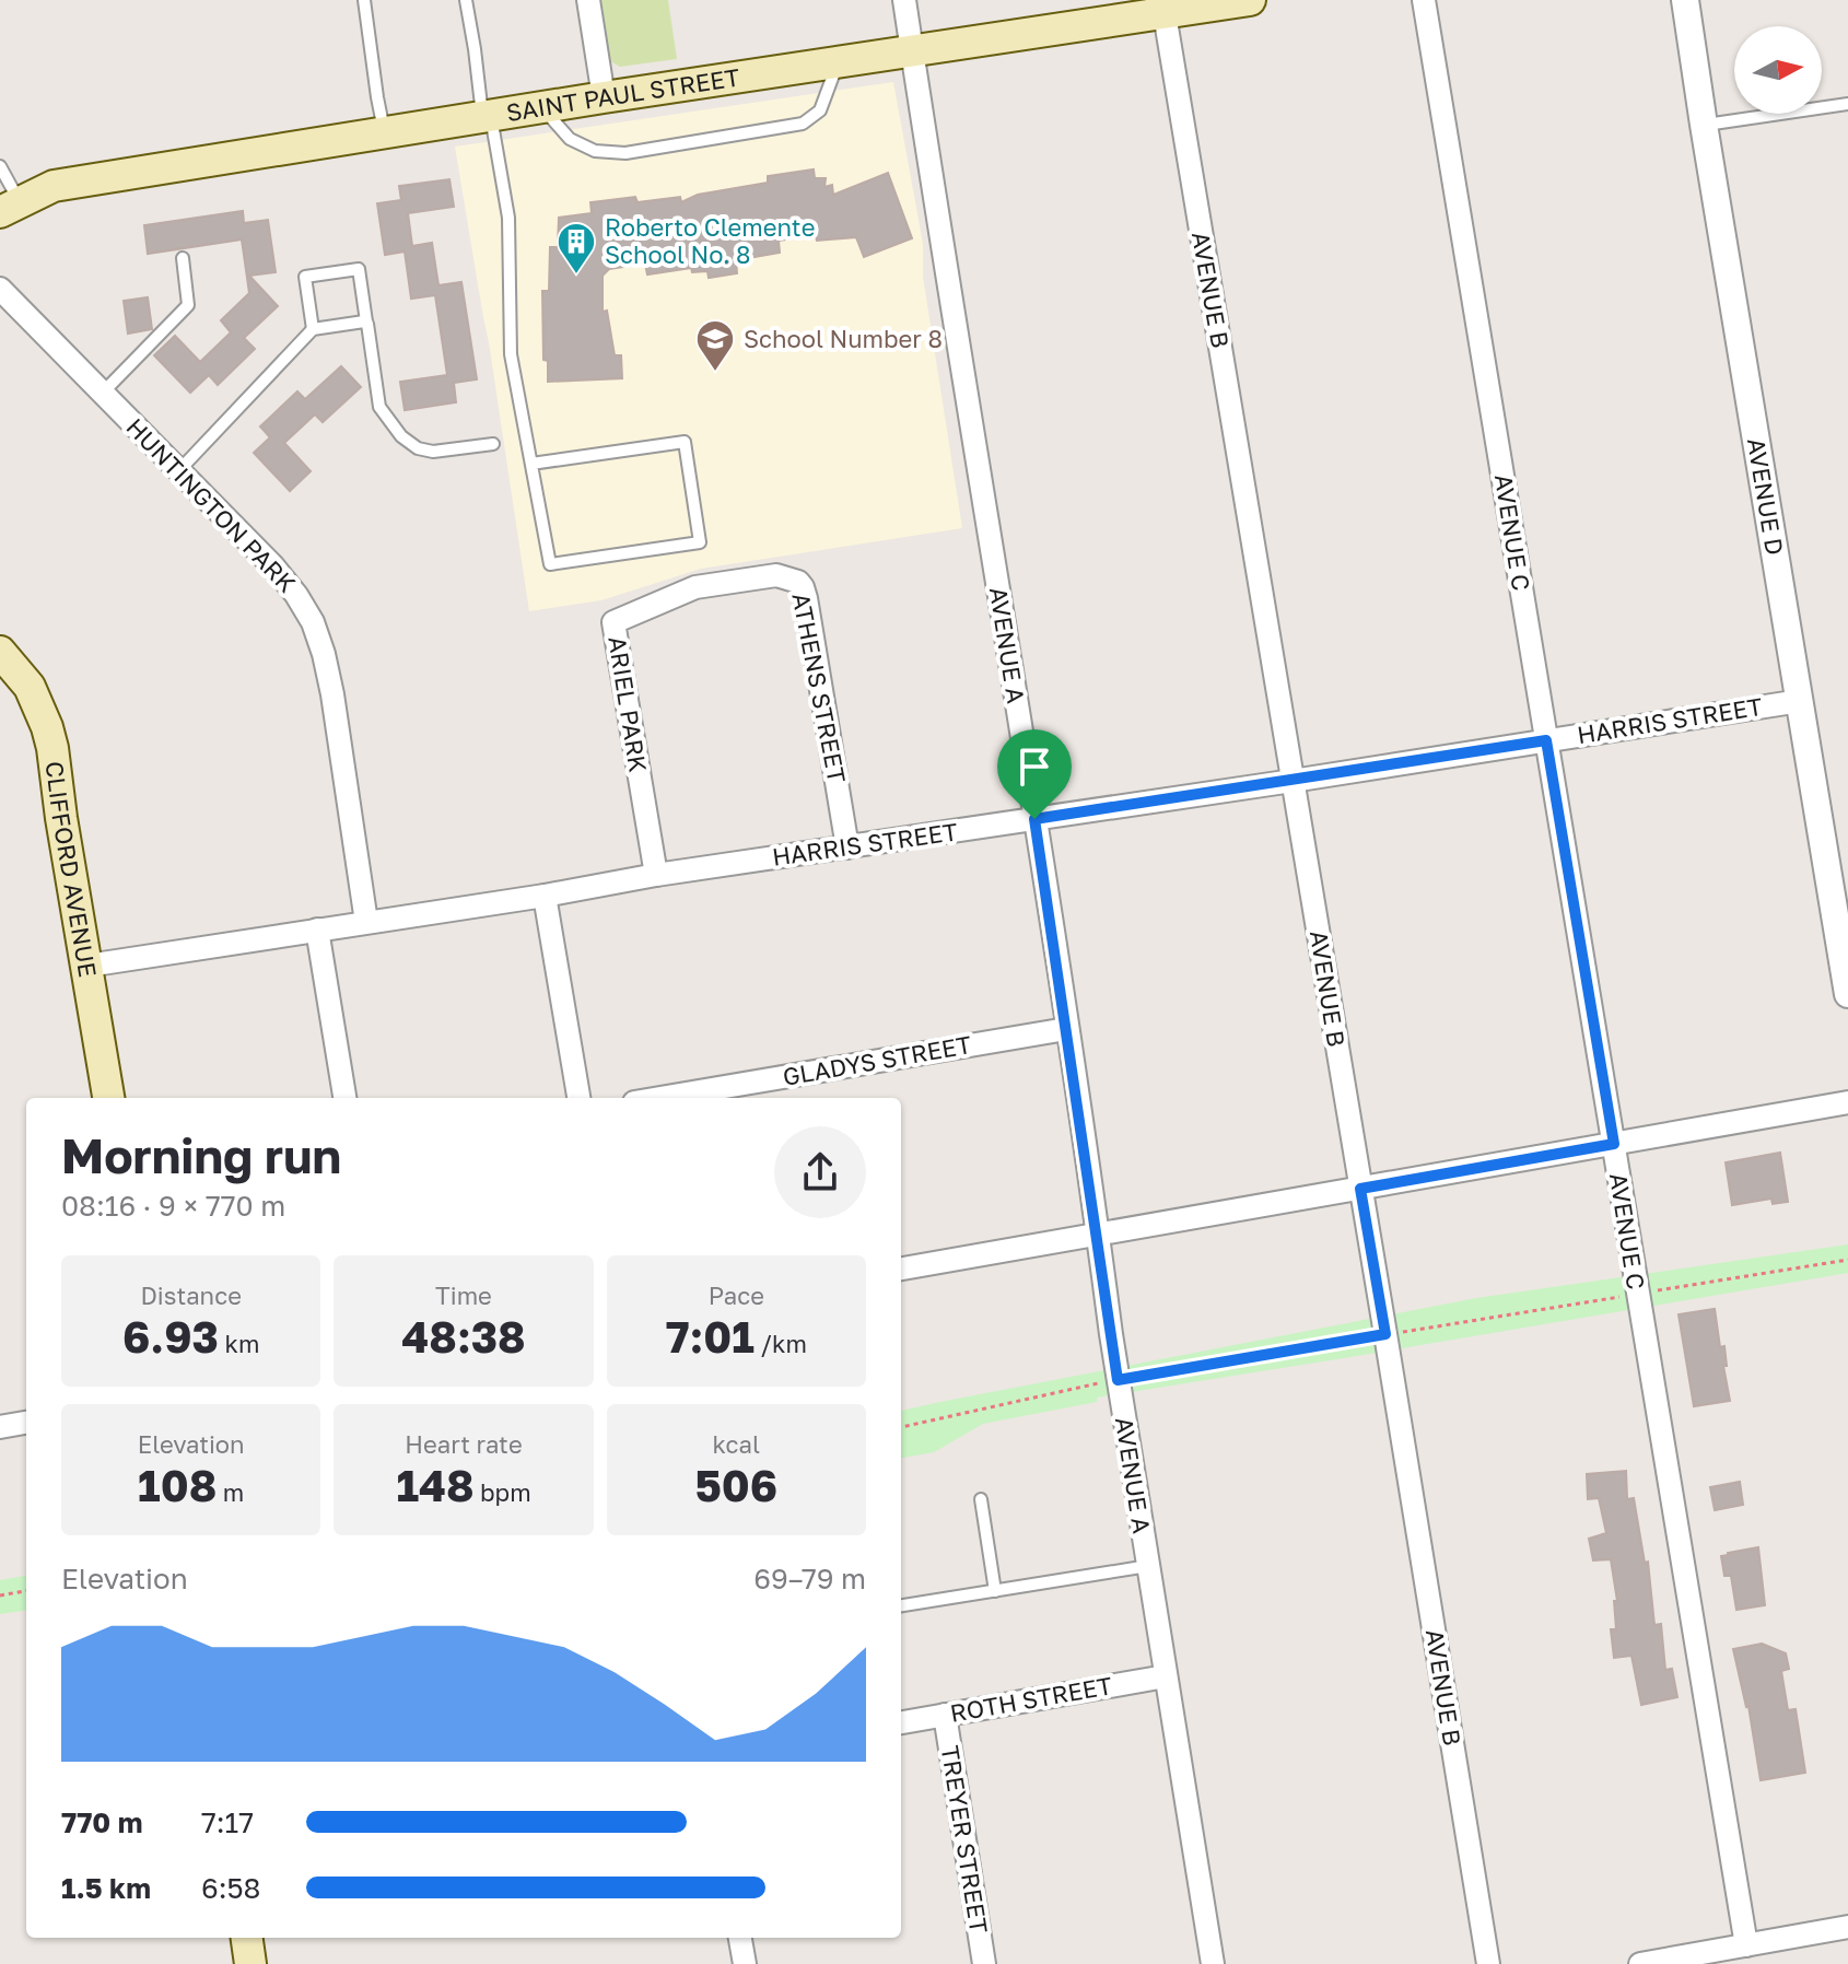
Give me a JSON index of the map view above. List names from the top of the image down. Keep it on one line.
{"streets":{"main road":["SAINT PAUL STREET","CLIFFORD AVENUE"],"street":["AVENUE B","AVENUE D","HUNTINGTON PARK","AVENUE C","AVENUE A","ATHENS STREET","ARIEL PARK","HARRIS STREET","GLADYS STREET","ROTH STREET","TREYER STREET"]},"crossings":[["SAINT PAUL STREET","AVENUE B"],["SAINT PAUL STREET","AVENUE A"],["AVENUE B","HARRIS STREET"],["AVENUE D","HARRIS STREET"],["HUNTINGTON PARK","HARRIS STREET"],["AVENUE C","HARRIS STREET"],["AVENUE A","HARRIS STREET"],["AVENUE A","GLADYS STREET"],["AVENUE A","ROTH STREET"],["ATHENS STREET","ARIEL PARK"],["ATHENS STREET","HARRIS STREET"],["ARIEL PARK","HARRIS STREET"],["HARRIS STREET","CLIFFORD AVENUE"],["ROTH STREET","TREYER STREET"]],"places":{"building":["Roberto Clemente School No. 8"],"school or university":["School Number 8"]},"north":"right","page":{"heading":["Morning run","08:16 · 9 × 770 m"],"stats":[["Distance","6.93 km"],["Time","48:38"],["Pace","7:01 /km"],["Elevation","108 m"],["Heart rate","148 bpm"],["kcal","506"]],"chart":["Elevation","69–79 m"],"list":[{"name":"770 m","note":"7:17"},{"name":"1.5 km","note":"6:58"}]}}
